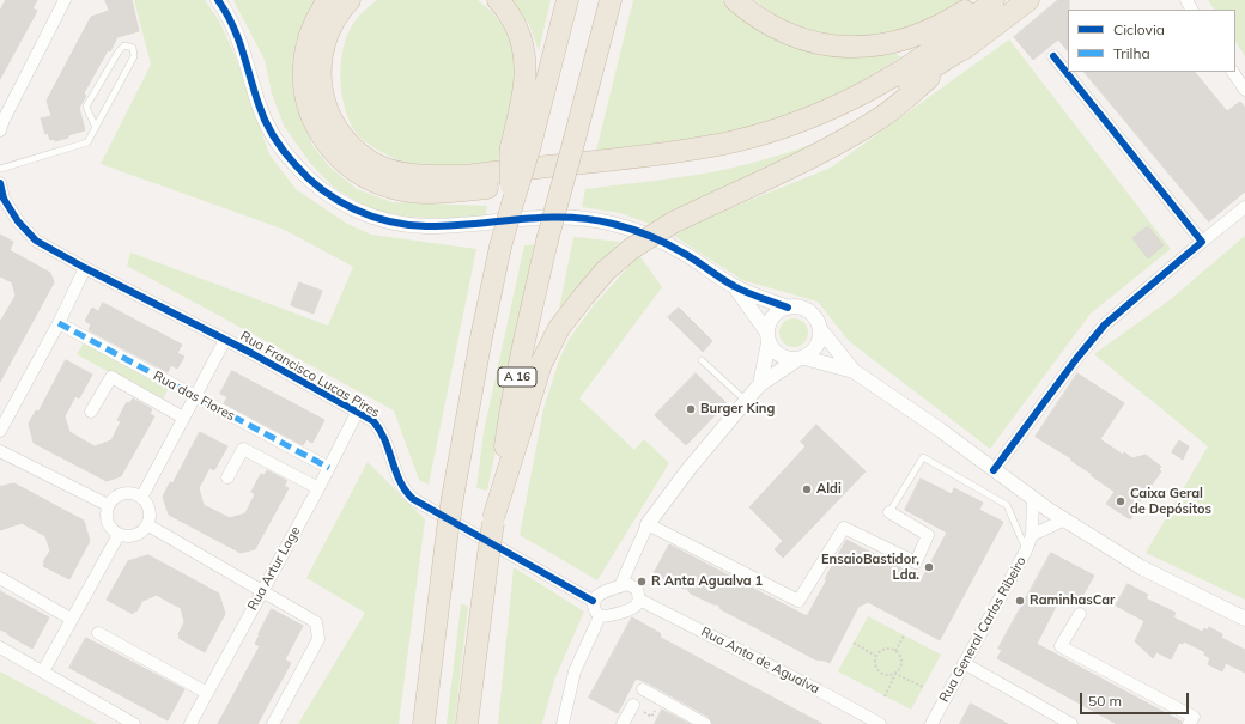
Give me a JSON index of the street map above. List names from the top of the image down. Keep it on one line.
{"streets":{"highway":["A 16"],"street":["Rua Francisco Lucas Pires","Rua das Flores","Rua Artur Lage","Rua General Carlos Ribeiro","Rua Anta de Agualva"]},"crossings":[["Rua Francisco Lucas Pires","Rua Artur Lage"],["Rua das Flores","Rua Artur Lage"]],"places":["Burger King","Aldi","Caixa Geral de Depósitos","EnsaioBastidor, Lda.","R Anta Agualva 1","RaminhasCar"],"legend":["Ciclovia","Trilha"],"scale_bar":"50 m"}
